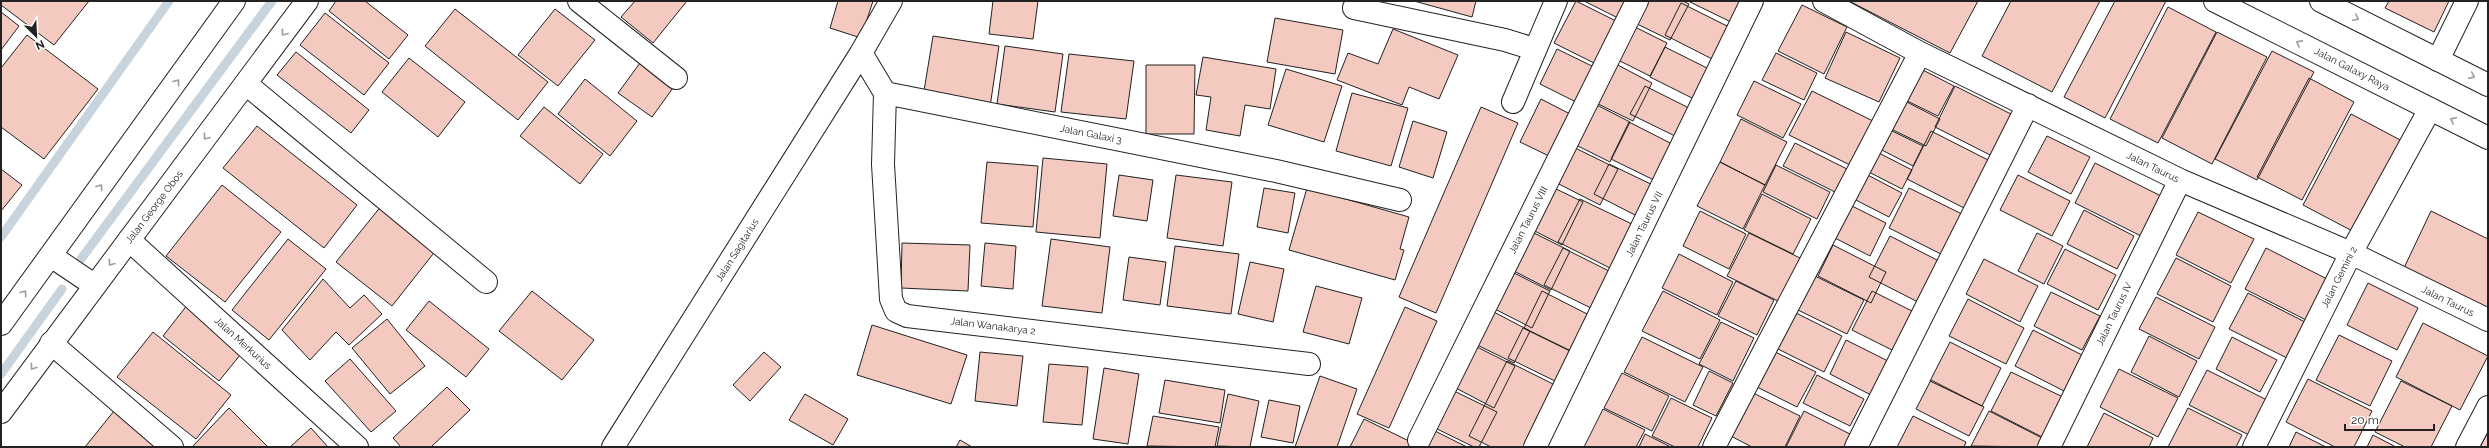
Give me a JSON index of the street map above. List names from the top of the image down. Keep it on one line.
{"streets":{"street":["Jalan Galaxy Raya","Jalan Galaxi 3","Jalan Taurus","Jalan George Obos","Jalan Taurus VIII","Jalan Taurus VII","Jalan Sagitarius","Jalan Gemini 2","Jalan Taurus IV","Jalan Wanakarya 2","Jalan Merkurius"]},"crossings":[["Jalan Galaxy Raya","Jalan Gemini 2"],["Jalan Galaxi 3","Jalan Wanakarya 2"],["Jalan Taurus","Jalan Gemini 2"],["Jalan Taurus","Jalan Taurus IV"],["Jalan George Obos","Jalan Merkurius"]],"scale_bar":"20 m","north":"bottom right"}
